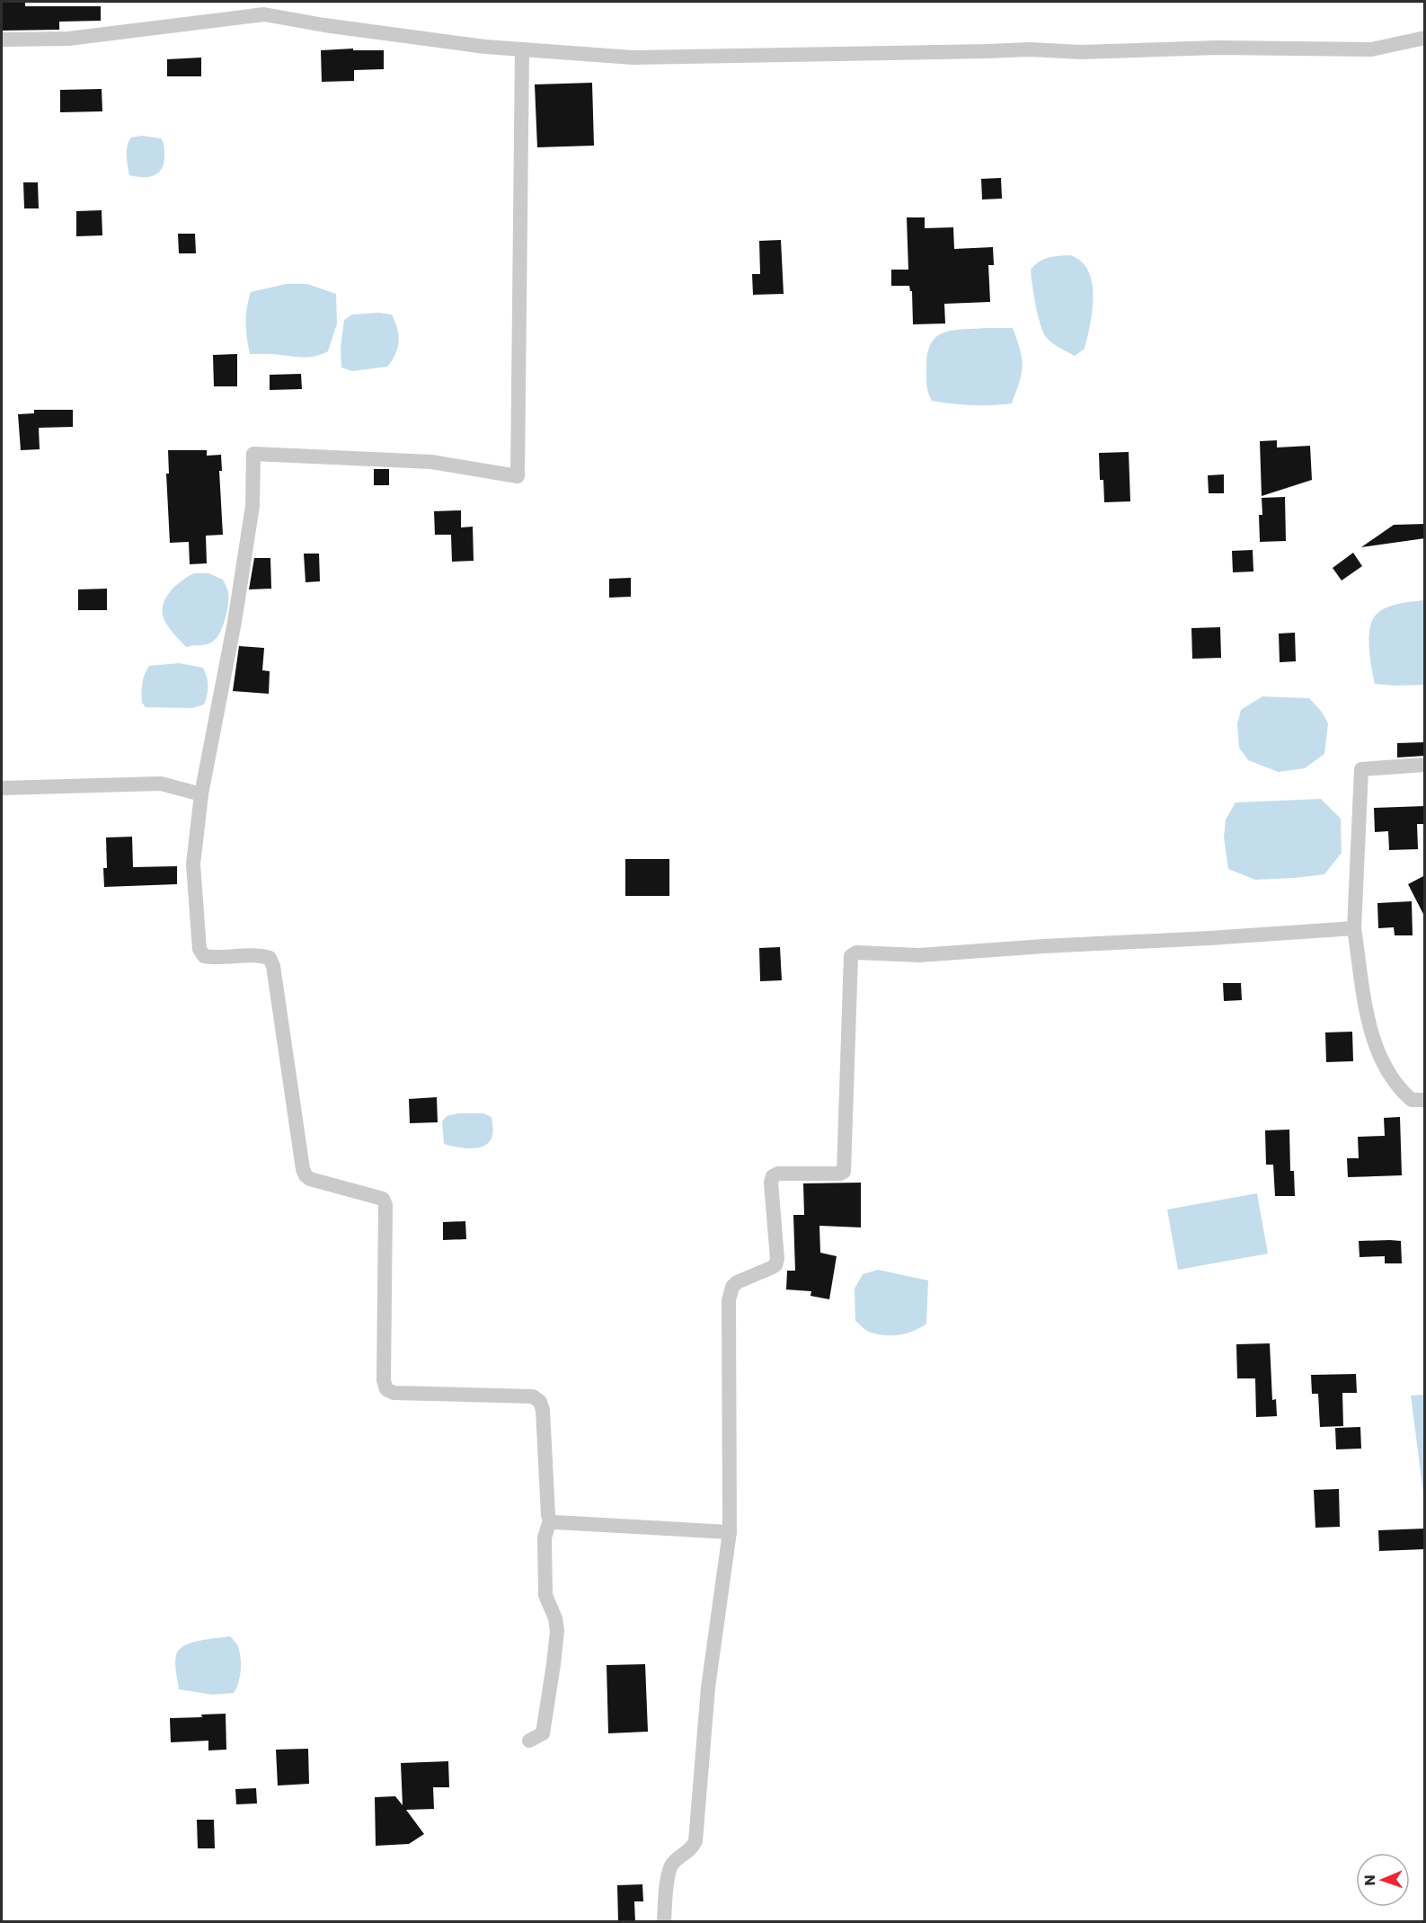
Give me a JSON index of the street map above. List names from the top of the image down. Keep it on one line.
{"north":"left"}
